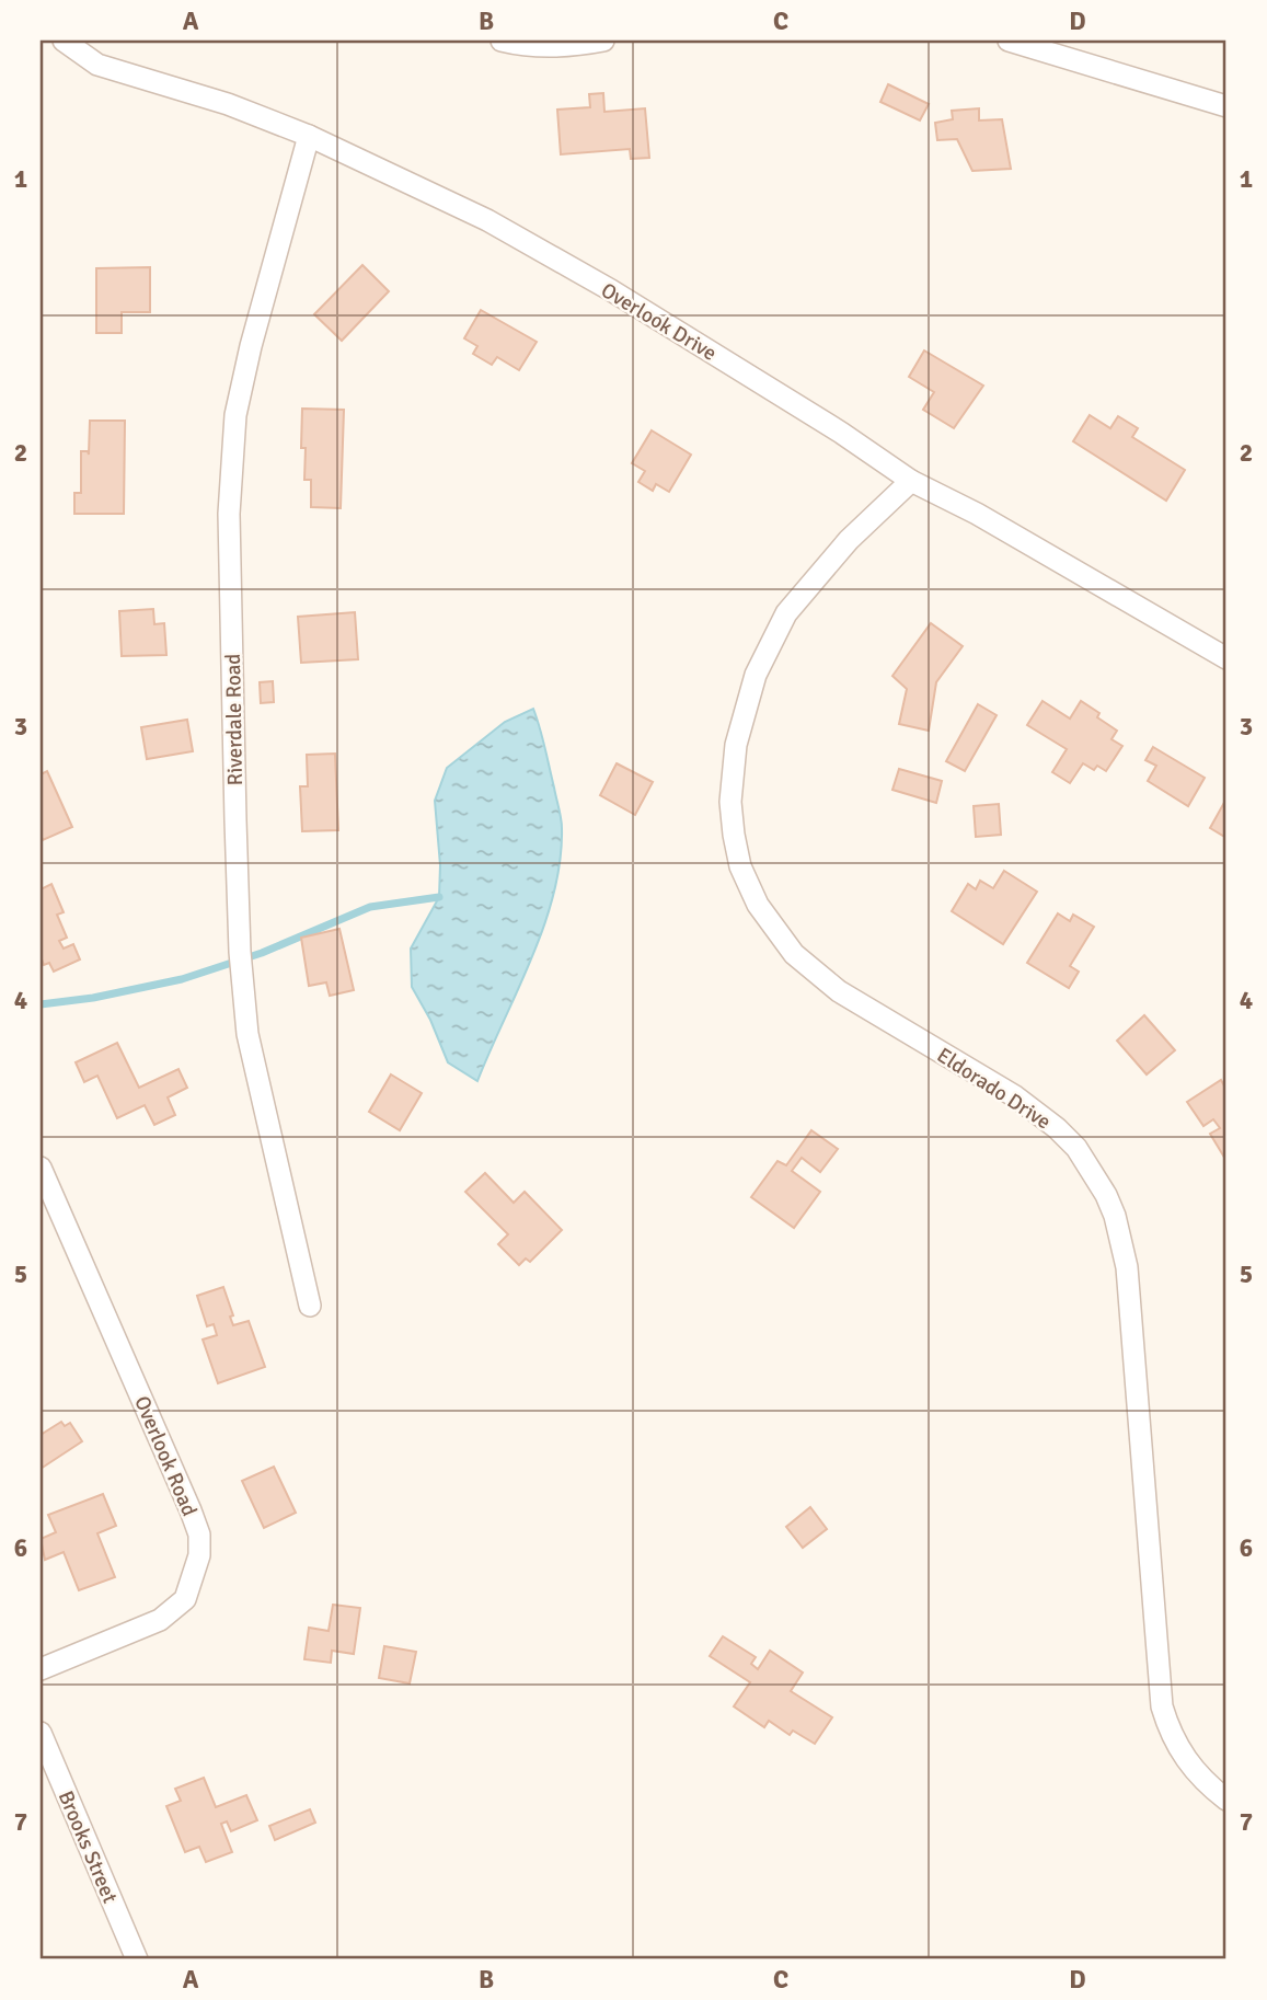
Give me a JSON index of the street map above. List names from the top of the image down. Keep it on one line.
{"streets":{"street":["Overlook Drive","Riverdale Road","Eldorado Drive","Overlook Road","Brooks Street"]},"crossings":[["Overlook Drive","Riverdale Road"],["Overlook Drive","Eldorado Drive"]],"grid":{"columns":["A","B","C","D"],"rows":["1","2","3","4","5","6","7"]}}
